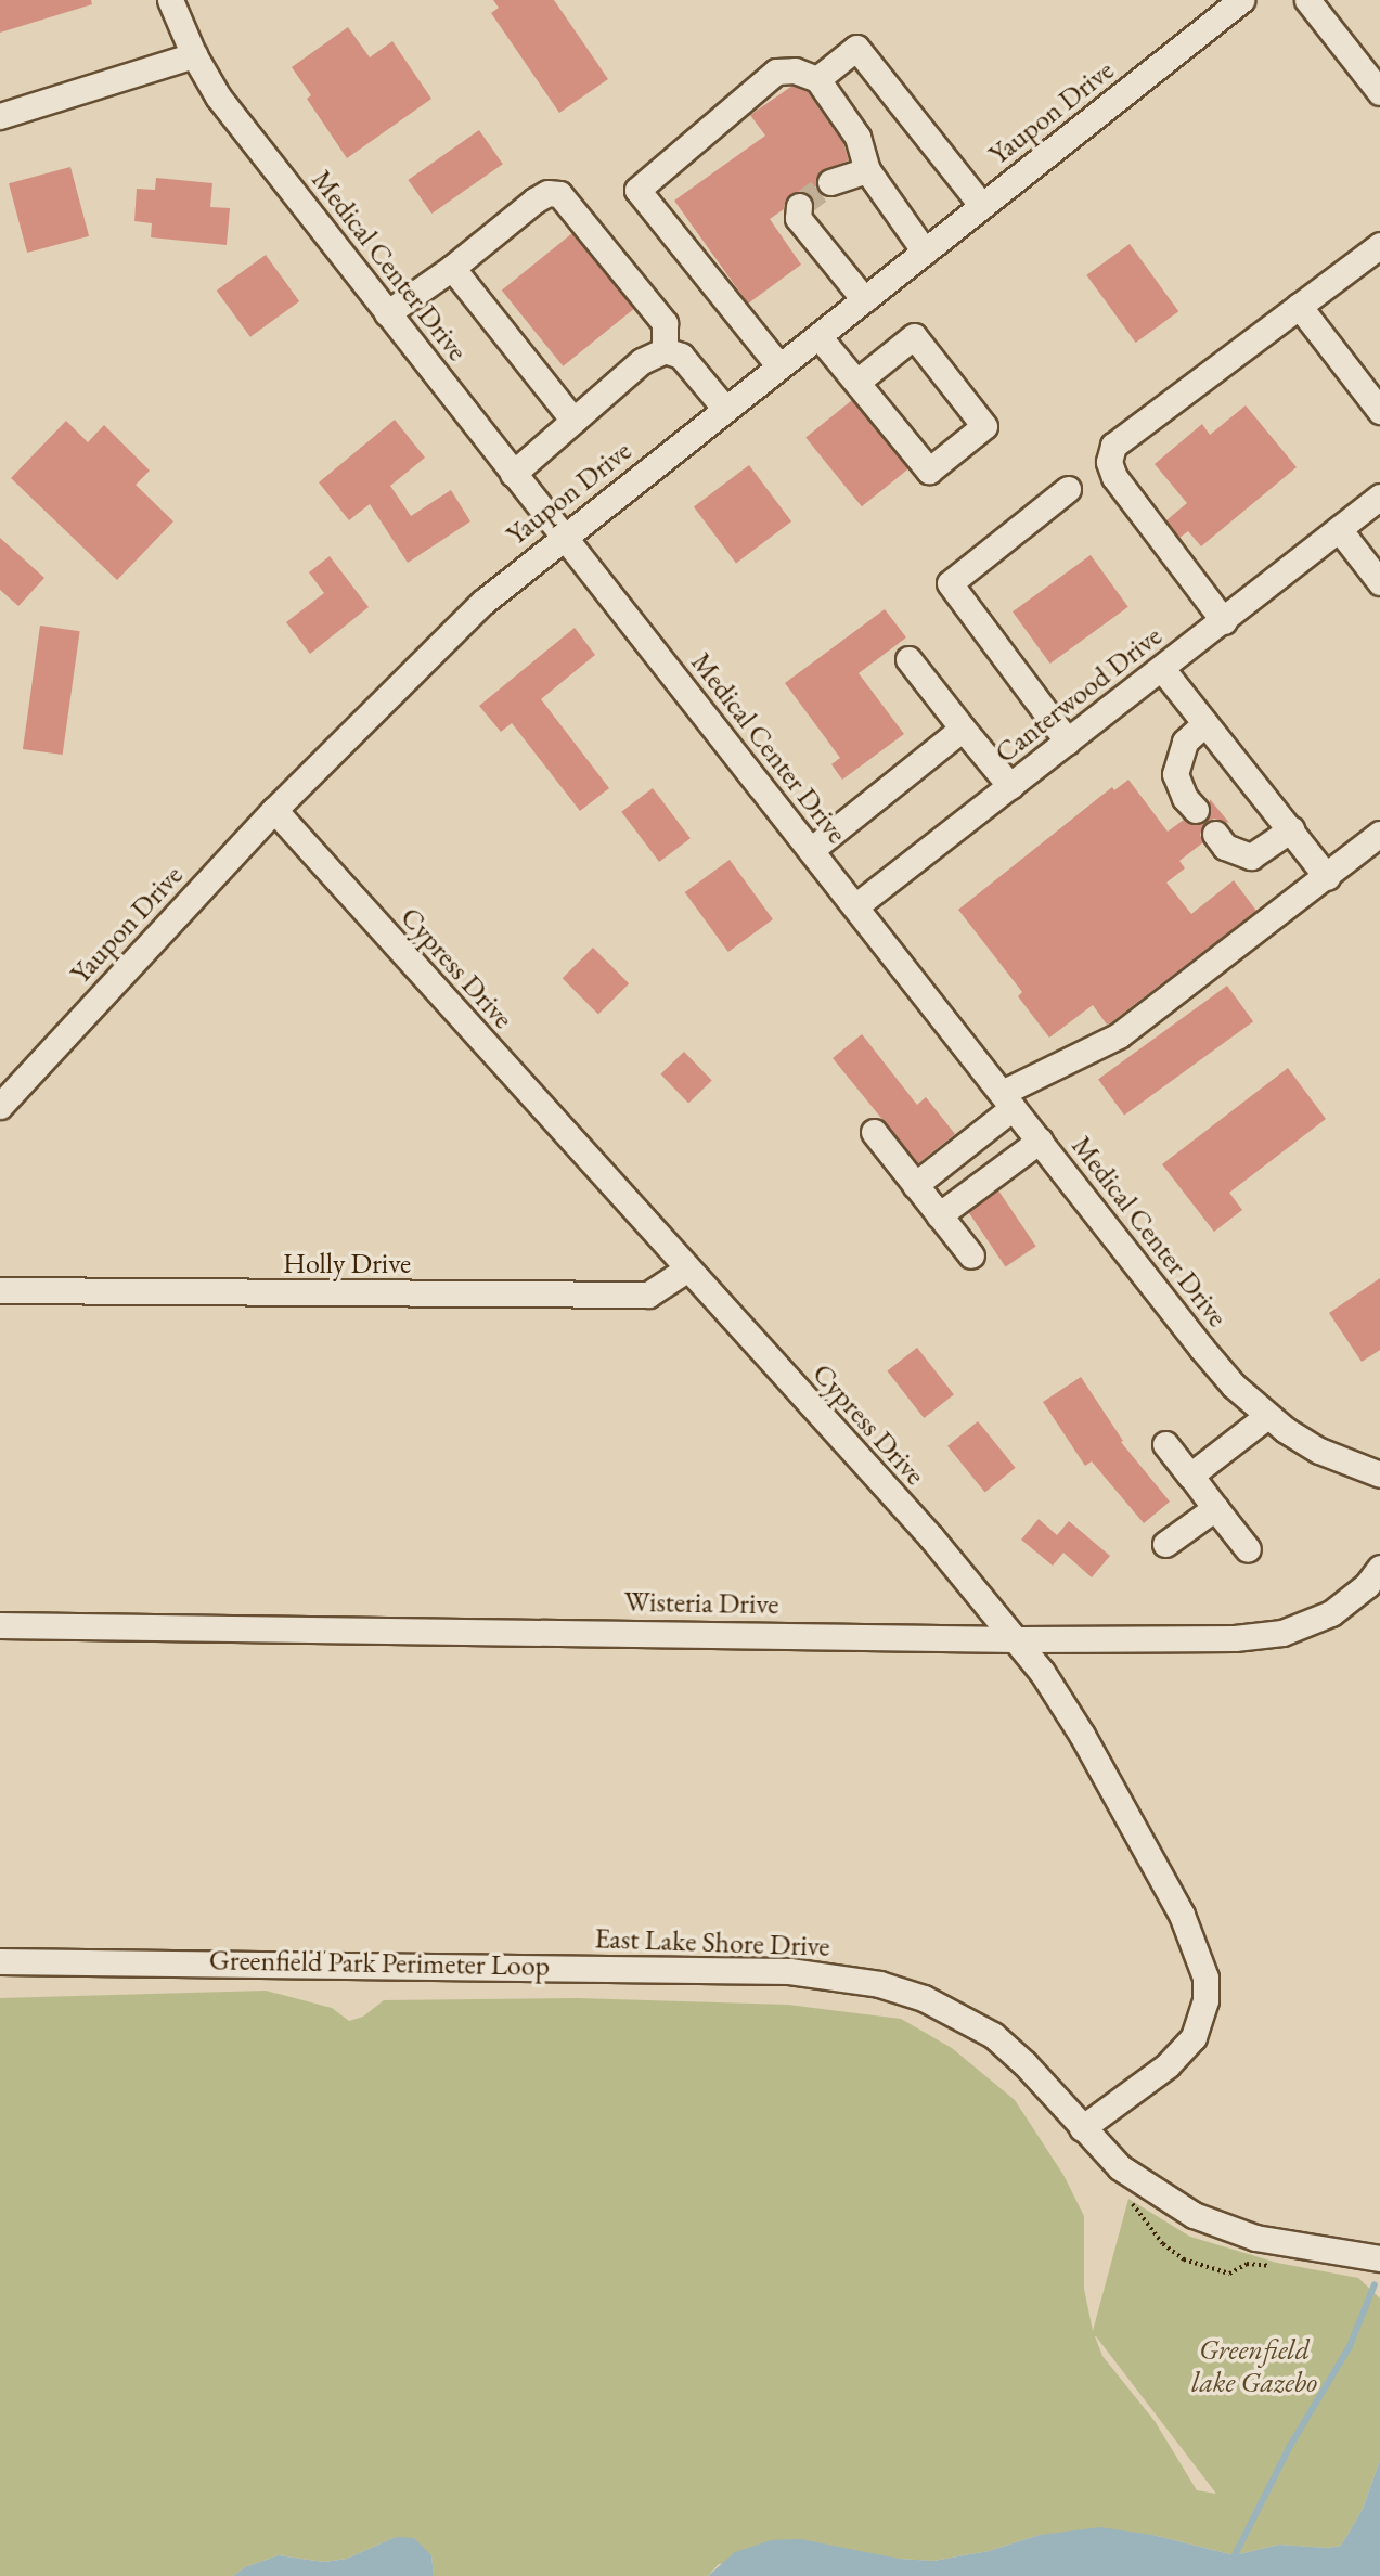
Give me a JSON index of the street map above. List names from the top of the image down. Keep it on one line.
{"streets":{"street":["Yaupon Drive","Medical Center Drive","Canterwood Drive","Cypress Drive","Holly Drive","Wisteria Drive","East Lake Shore Drive"]},"crossings":[["Yaupon Drive","Medical Center Drive"],["Yaupon Drive","Cypress Drive"],["Medical Center Drive","Canterwood Drive"],["Cypress Drive","Holly Drive"],["Cypress Drive","Wisteria Drive"],["Cypress Drive","East Lake Shore Drive"]],"parks":["Greenfield lake Gazebo"]}
